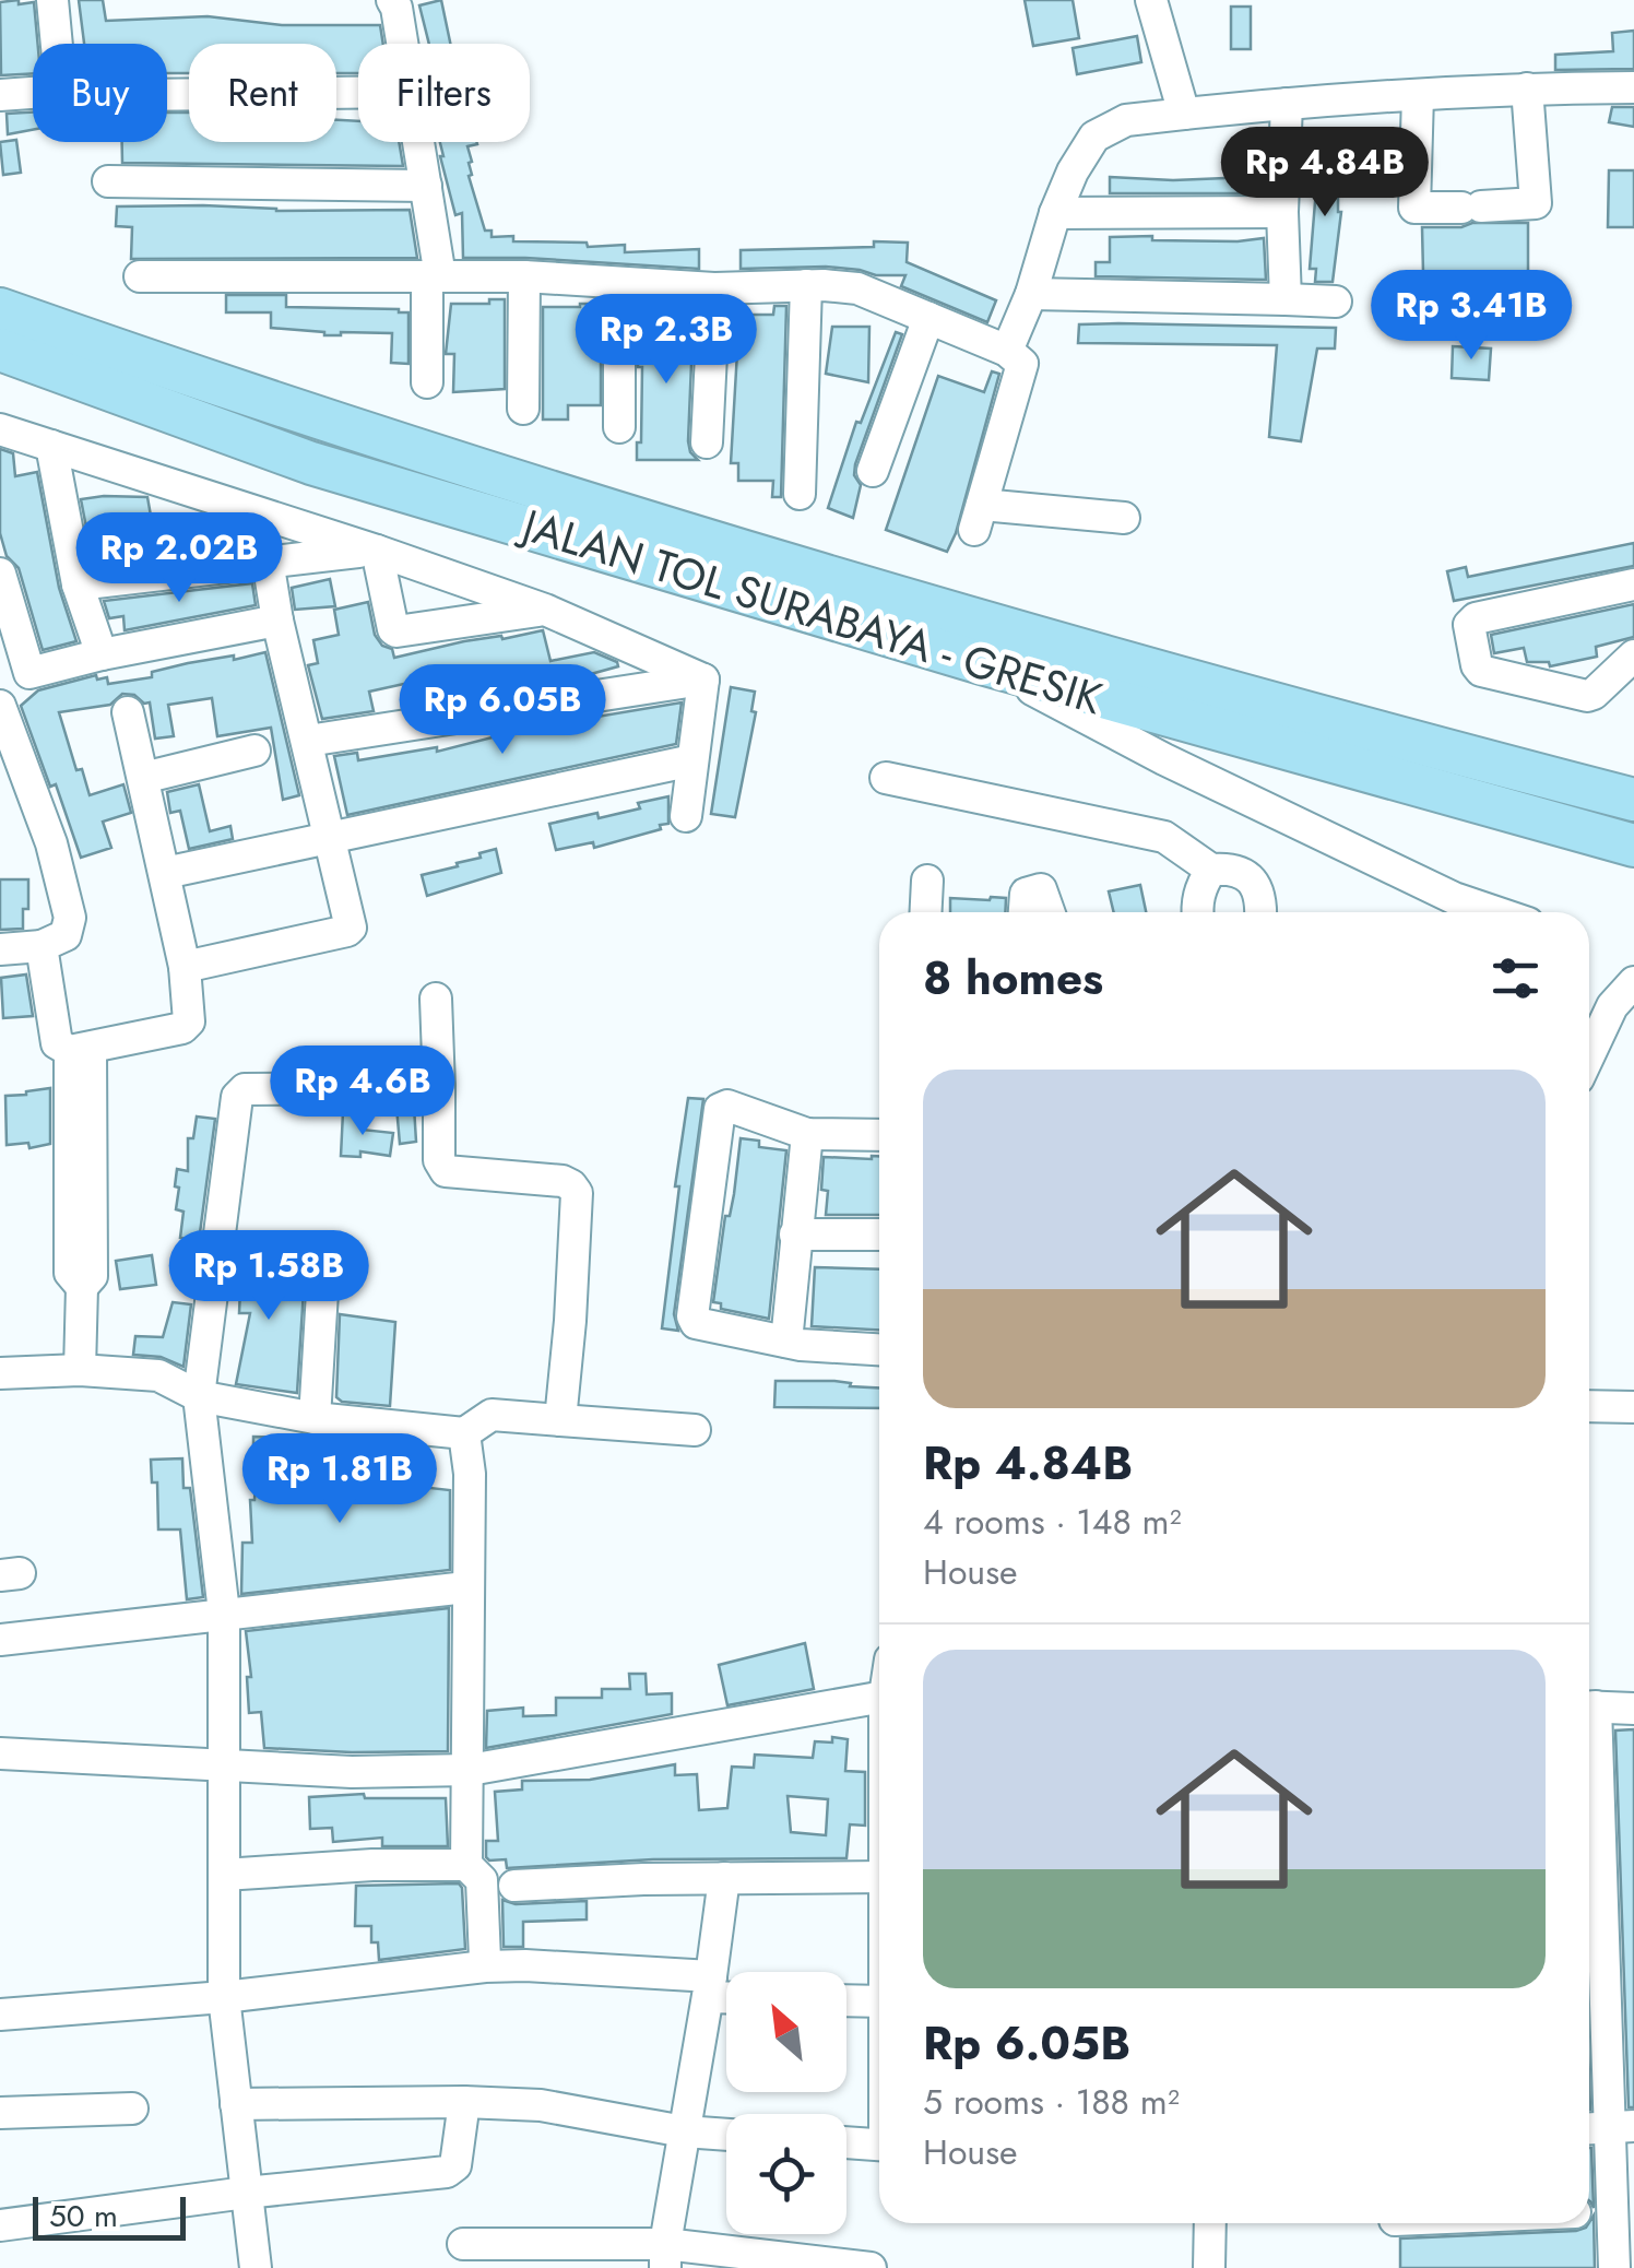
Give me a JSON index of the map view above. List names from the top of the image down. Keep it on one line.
{"streets":{"highway":["JALAN TOL SURABAYA - GRESIK"]},"scale_bar":"50 m","north":"top left","page":{"chip":["Buy","Rent","Filters"],"price":["Rp 4.84B","Rp 3.41B","Rp 2.3B","Rp 2.02B","Rp 6.05B","Rp 4.6B","Rp 1.58B","Rp 1.81B"],"heading":"8 homes","list":[{"name":"Rp 4.84B","note":"4 rooms · 148 m² · House"},{"name":"Rp 6.05B","note":"5 rooms · 188 m² · House"}],"scale":"50 m"}}
